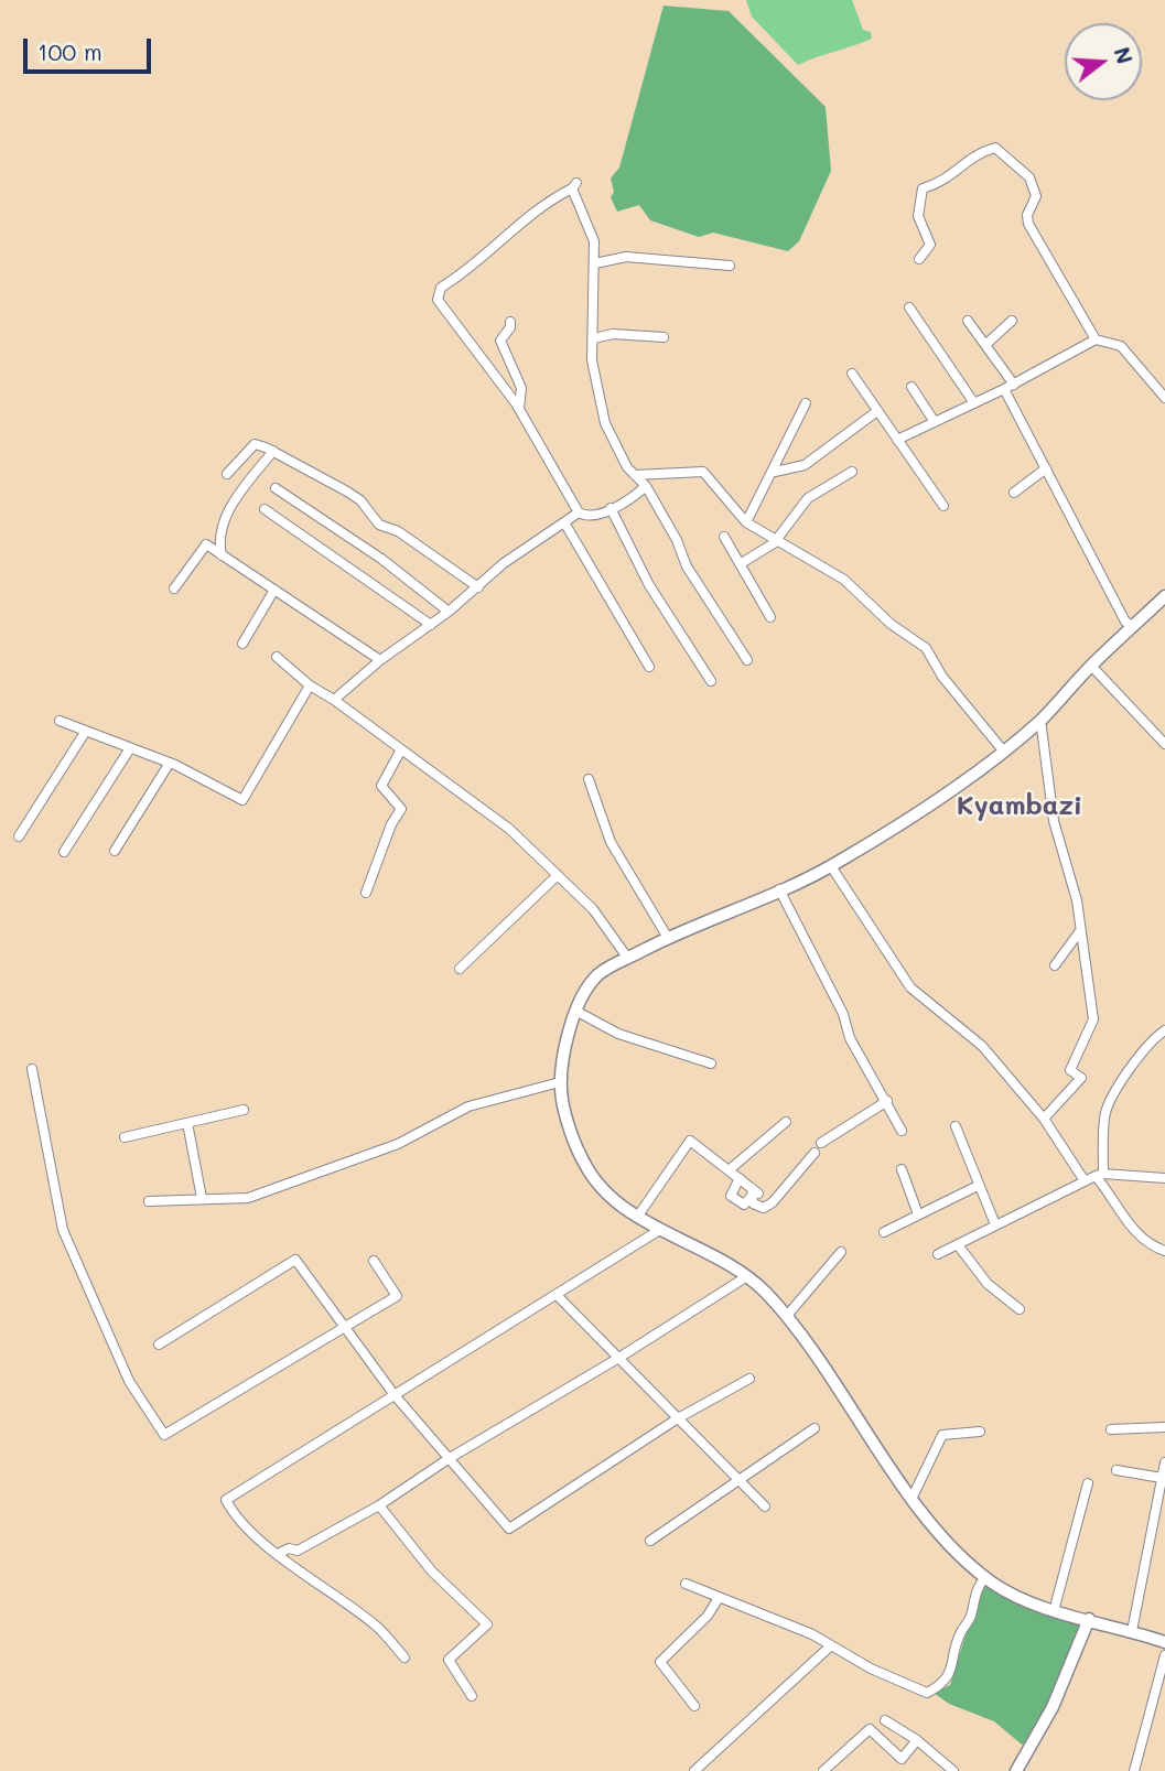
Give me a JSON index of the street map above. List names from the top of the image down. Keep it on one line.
{"districts":["Kyambazi"],"scale_bar":"100 m","north":"right"}
